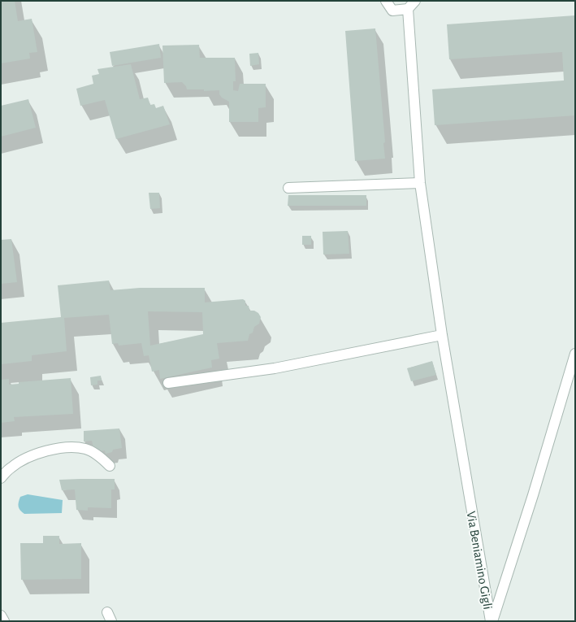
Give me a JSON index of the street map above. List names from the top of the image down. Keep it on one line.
{"streets":{"street":["Via Beniamino Gigli"]}}
